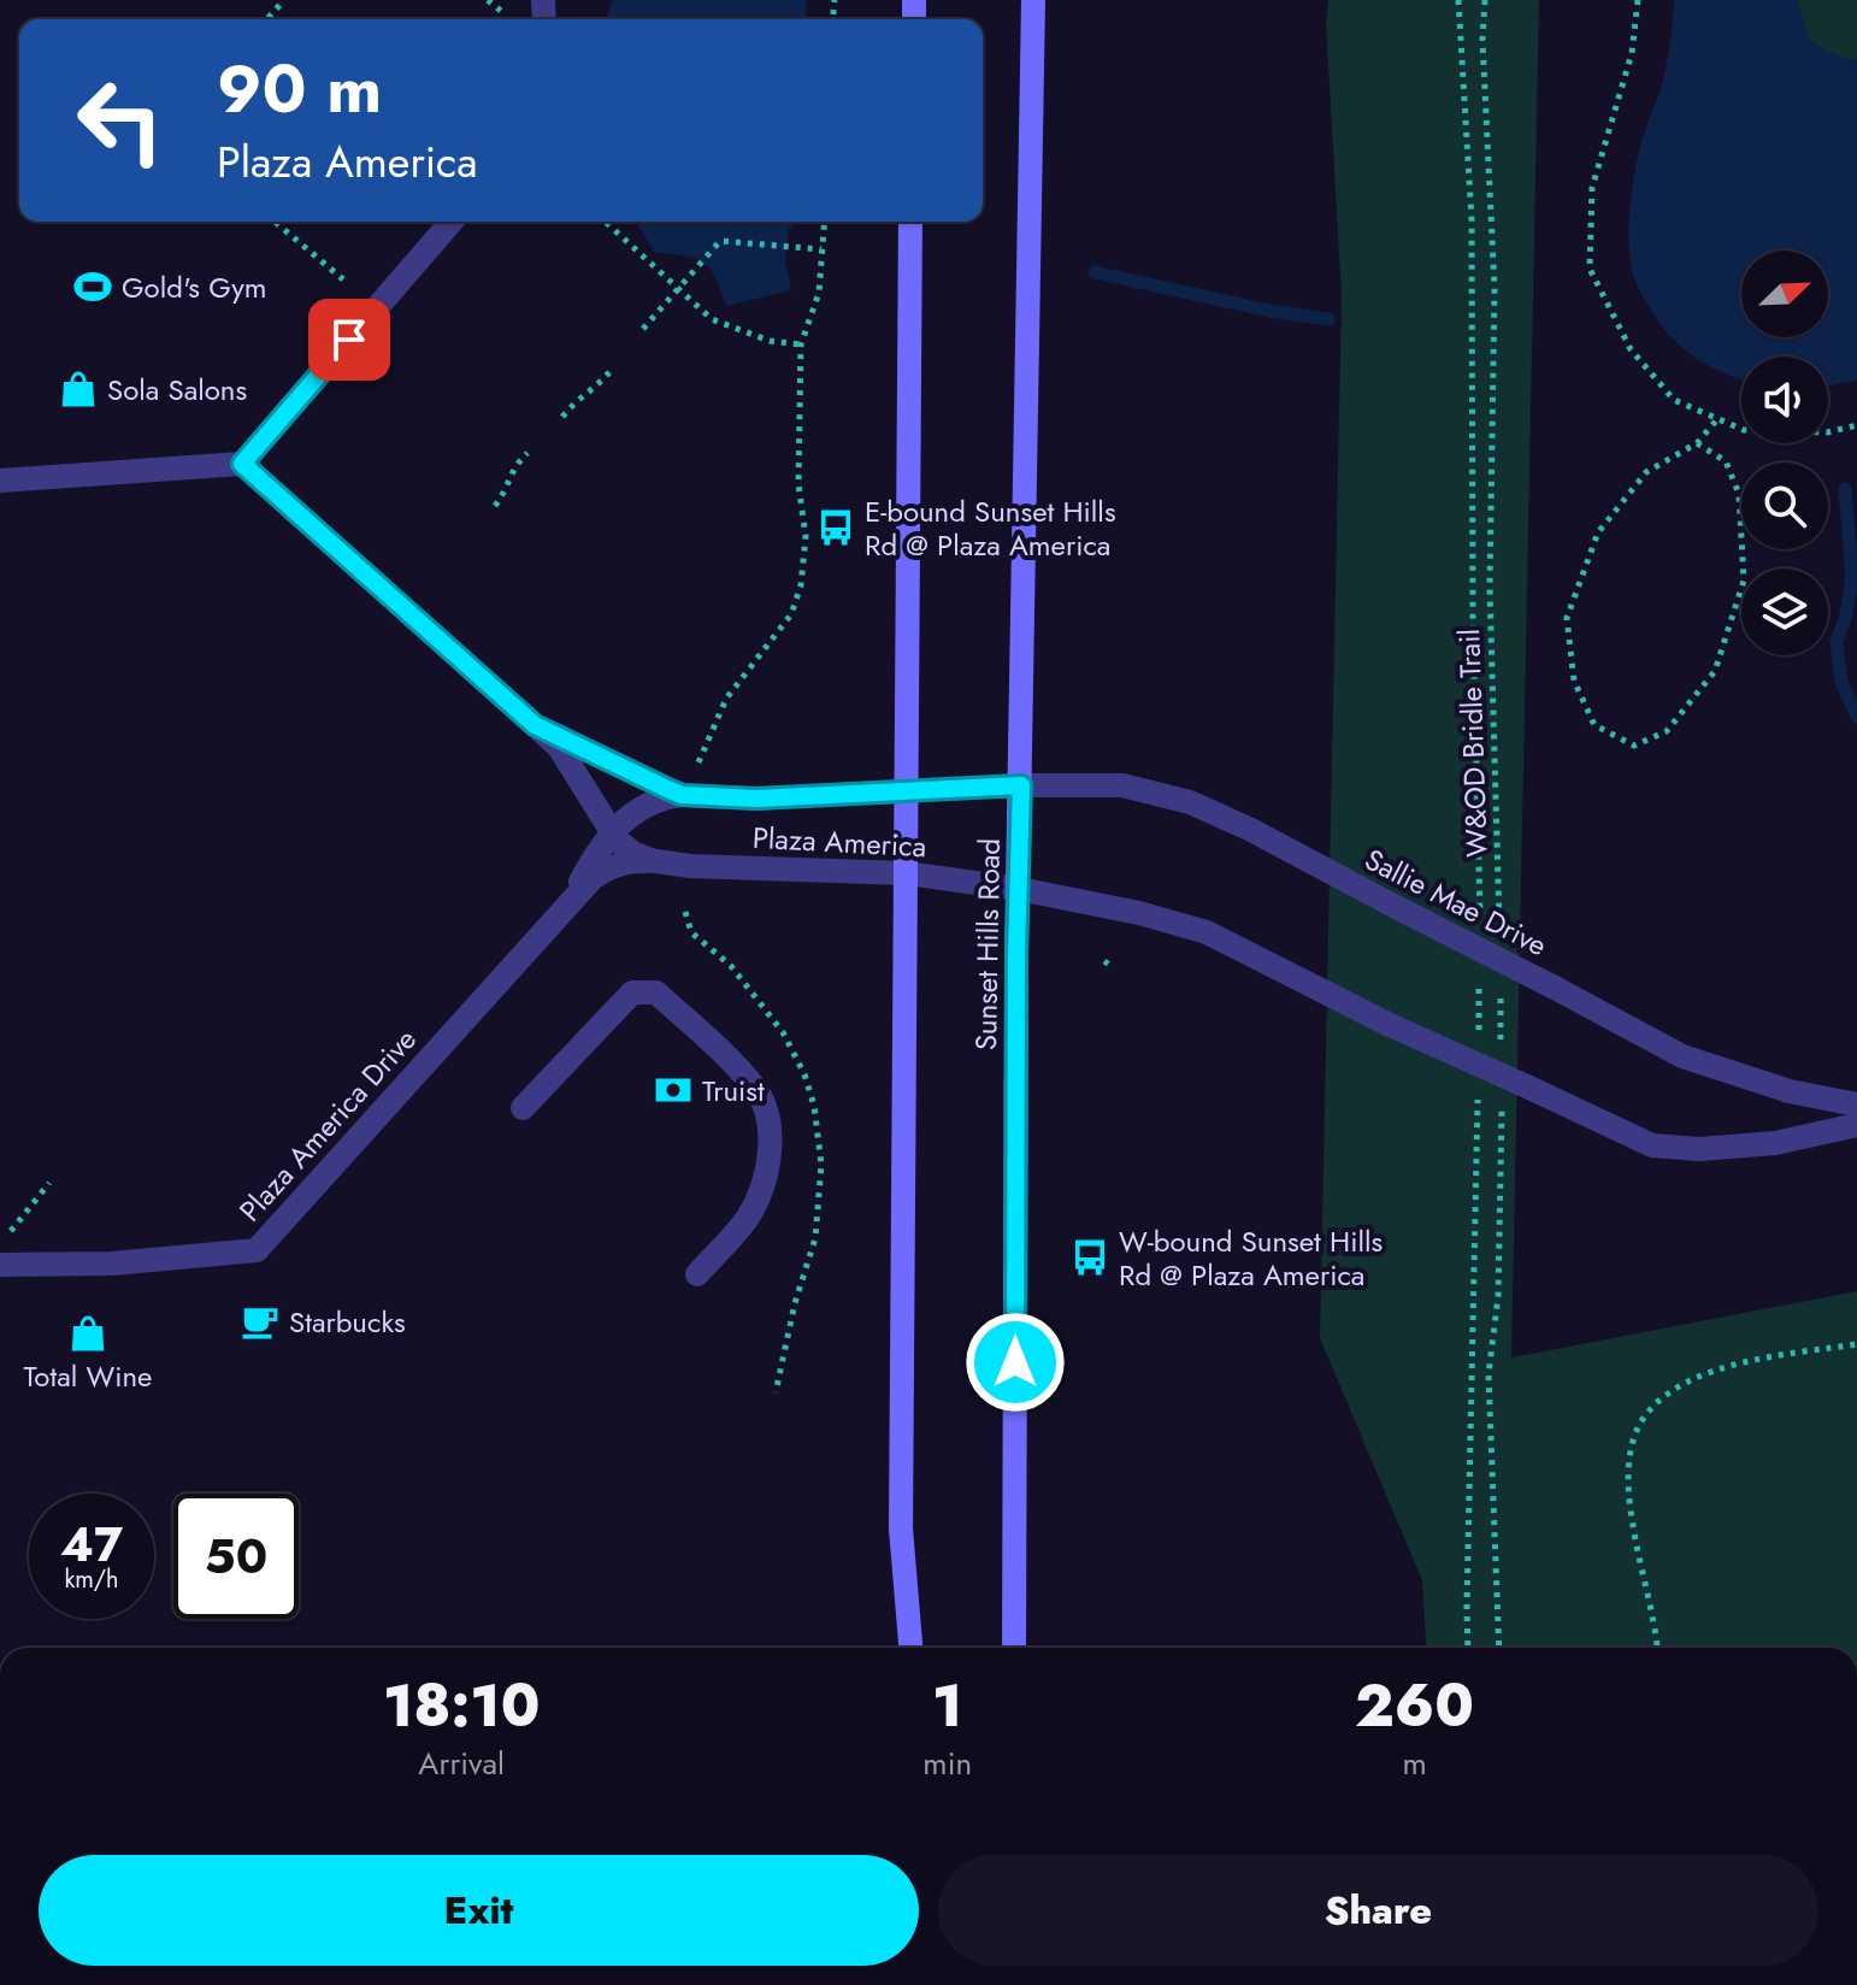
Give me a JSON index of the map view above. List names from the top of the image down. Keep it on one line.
{"streets":{"main road":["Sunset Hills Road"],"street":["Plaza America","Sallie Mae Drive","Plaza America Drive"],"path":["W&OD Bridle Trail"]},"crossings":[["Plaza America","Sallie Mae Drive"],["Plaza America","Sunset Hills Road"],["Sallie Mae Drive","Sunset Hills Road"]],"places":{"sports":["Gold's Gym"],"shop":["Sola Salons","Total Wine"],"bus stop":["E-bound Sunset Hills Rd @ Plaza America","W-bound Sunset Hills Rd @ Plaza America"],"bank":["Truist"],"cafe":["Starbucks"]},"north":"top right","page":{"turn":["90 m","Plaza America"],"speed":"47 km/h","limit":"50","eta":["18:10","Arrival","1","min","260","m"],"buttons":["Exit","Share"]}}
